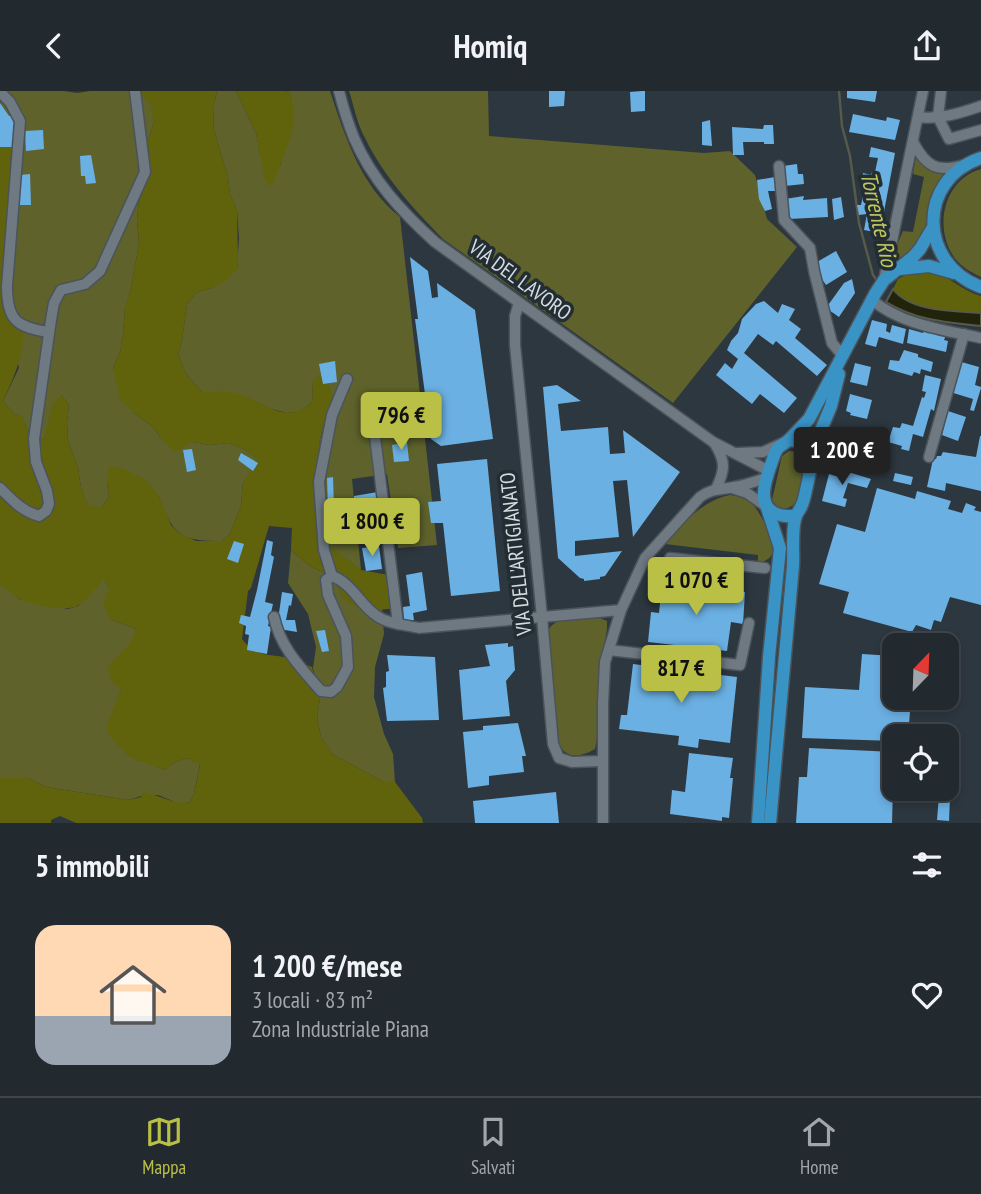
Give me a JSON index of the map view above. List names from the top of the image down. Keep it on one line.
{"streets":{"street":["VIA DEL LAVORO","VIA DELL'ARTIGIANATO"]},"crossings":[["VIA DEL LAVORO","VIA DELL'ARTIGIANATO"]],"water":["Torrente Rio"],"north":"top right","page":{"header":"Homiq","price":["796 €","1 200 €","1 800 €","1 070 €","817 €"],"heading":"5 immobili","list":[{"name":"1 200 €/mese","note":"3 locali · 83 m² · Zona Industriale Piana"}],"tabs":["Mappa","Salvati","Home"]}}
